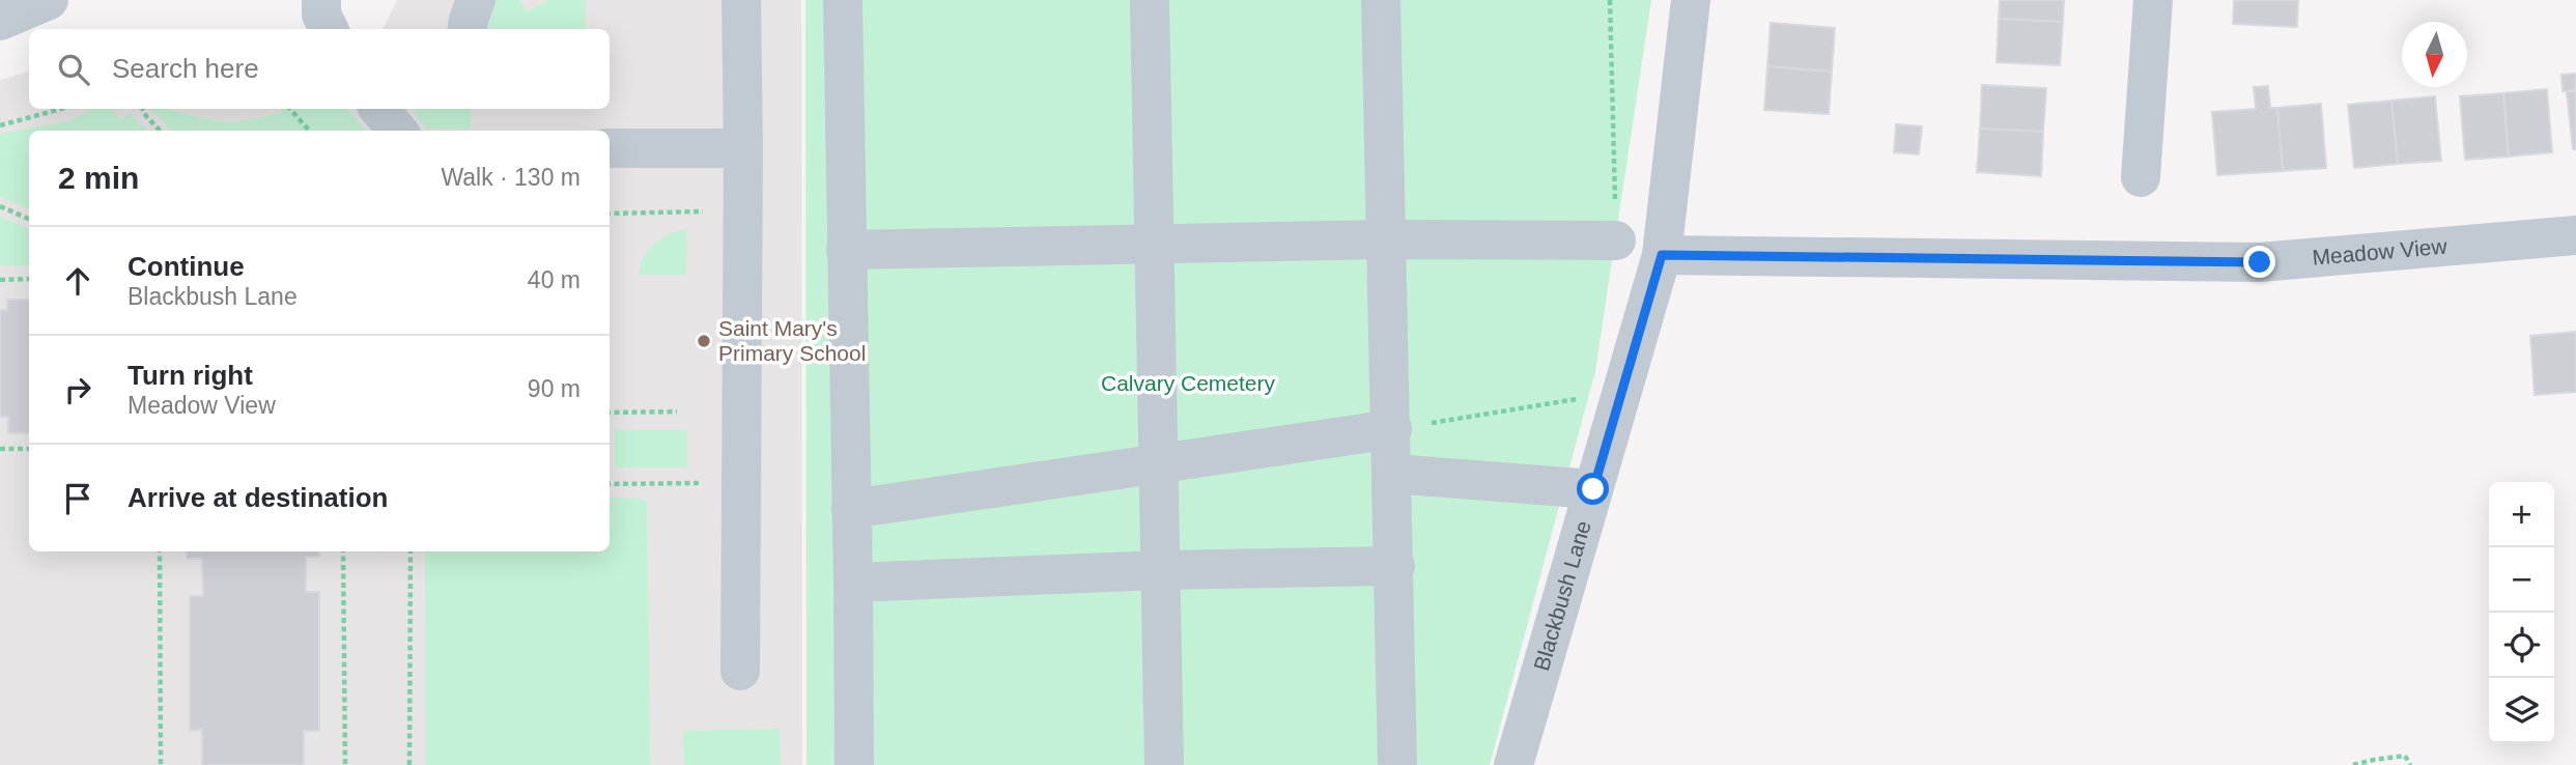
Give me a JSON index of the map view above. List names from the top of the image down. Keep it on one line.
{"streets":{"street":["Meadow View","Blackbush Lane"]},"crossings":[["Meadow View","Blackbush Lane"]],"parks":["Calvary Cemetery"],"places":["Saint Mary's Primary School"],"north":"bottom","page":{"search":"Search here","heading":["2 min","Walk · 130 m"],"list":[["Continue","Blackbush Lane","40 m"],["Turn right","Meadow View","90 m"],"Arrive at destination"],"map_buttons":["+","−"]}}
